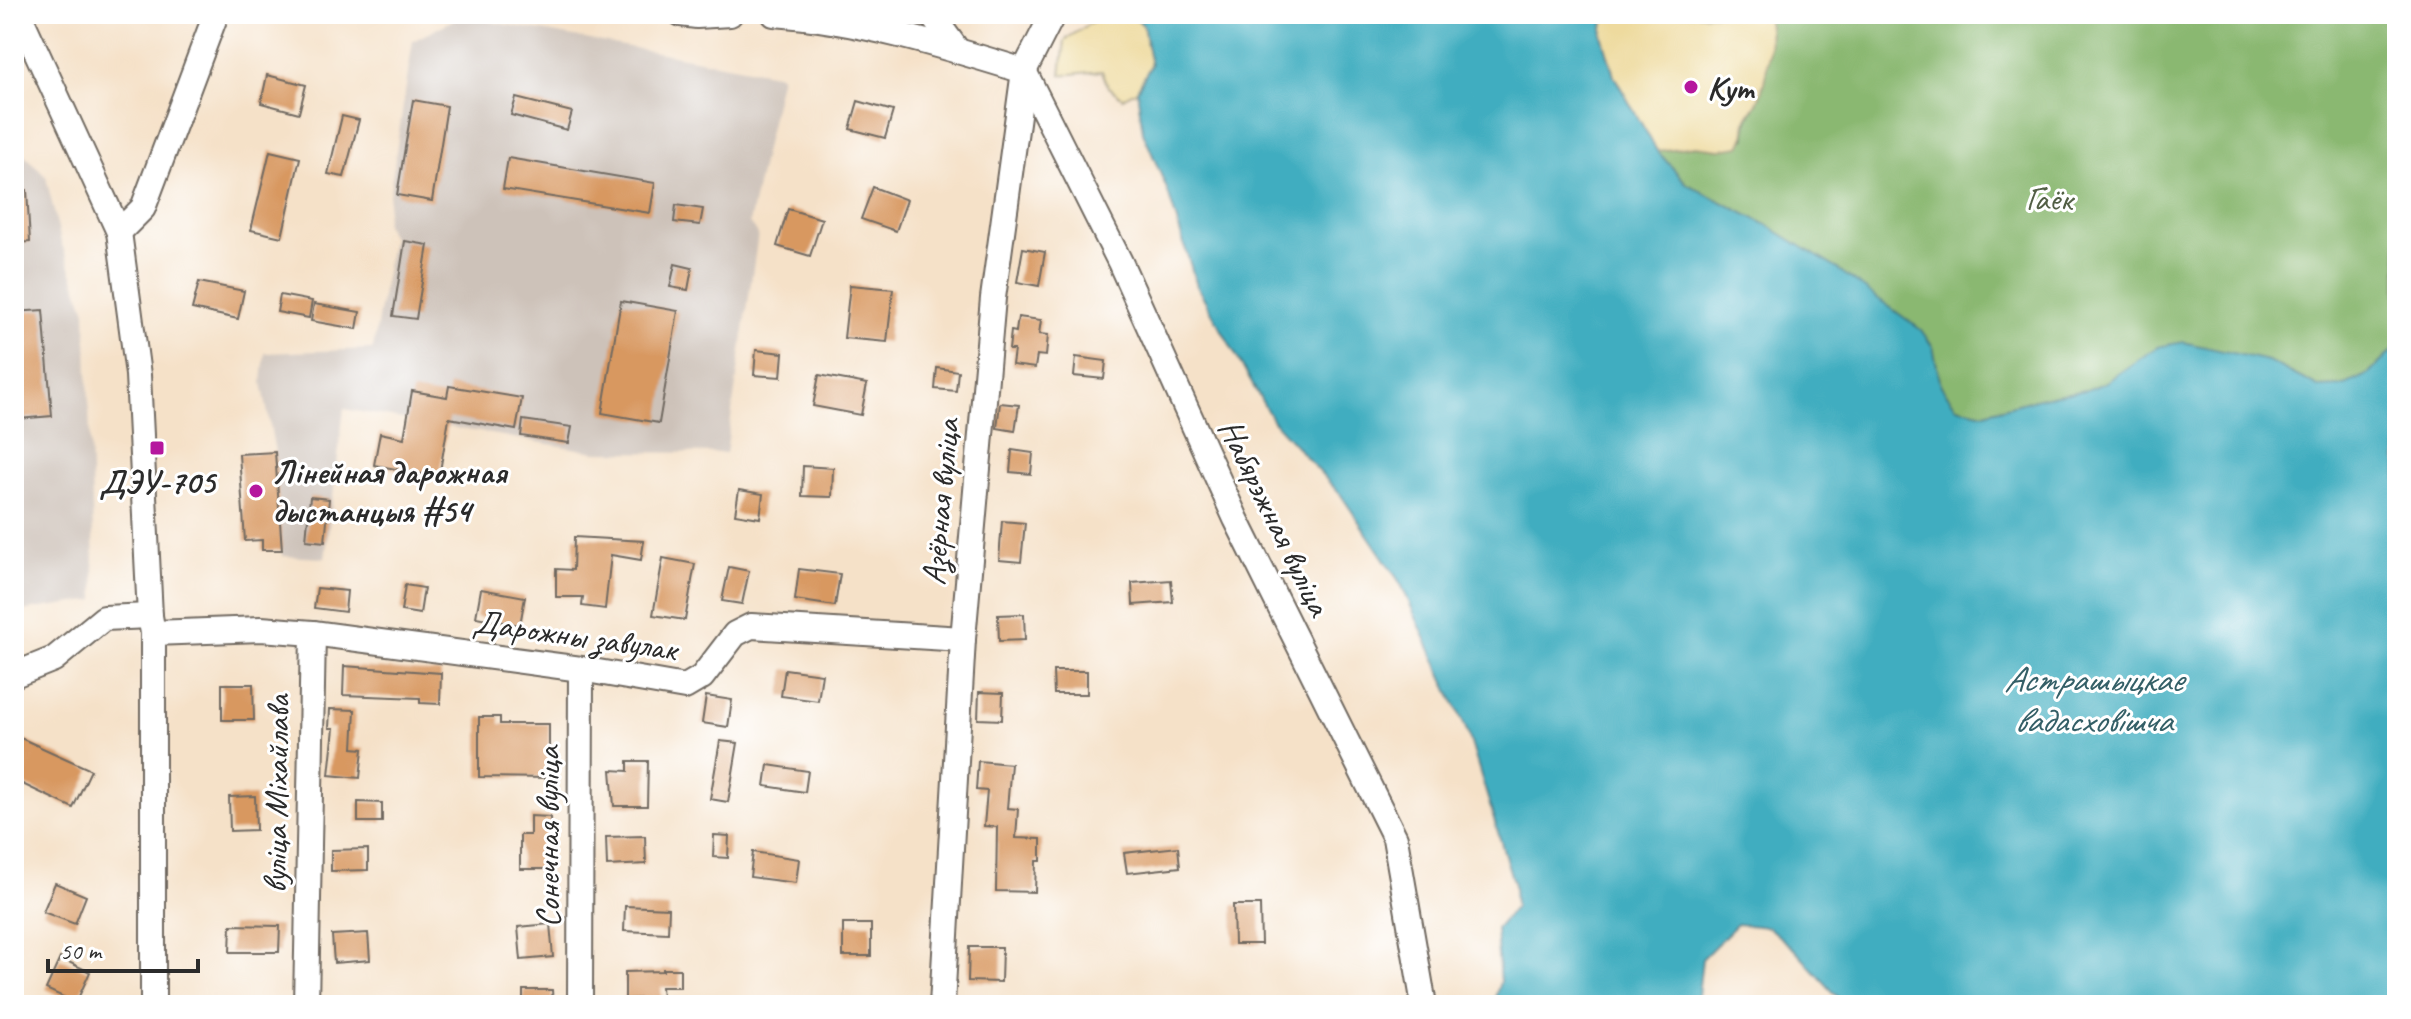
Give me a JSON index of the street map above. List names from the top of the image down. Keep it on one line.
{"streets":{"street":["Азёрная вуліца","Набярэжная вуліца","Дарожны завулак","вуліца Міхайлава","Сонечная вуліца"]},"crossings":[["Азёрная вуліца","Набярэжная вуліца"],["Азёрная вуліца","Дарожны завулак"],["Дарожны завулак","вуліца Міхайлава"],["Дарожны завулак","Сонечная вуліца"]],"water":["Астрашыцкае вадасховішча"],"parks":["Гаёк"],"places":{"other":["Кут","Лінейная дарожная дыстанцыя #54"],"transit":["ДЭУ-705"]},"scale_bar":"50 m"}
